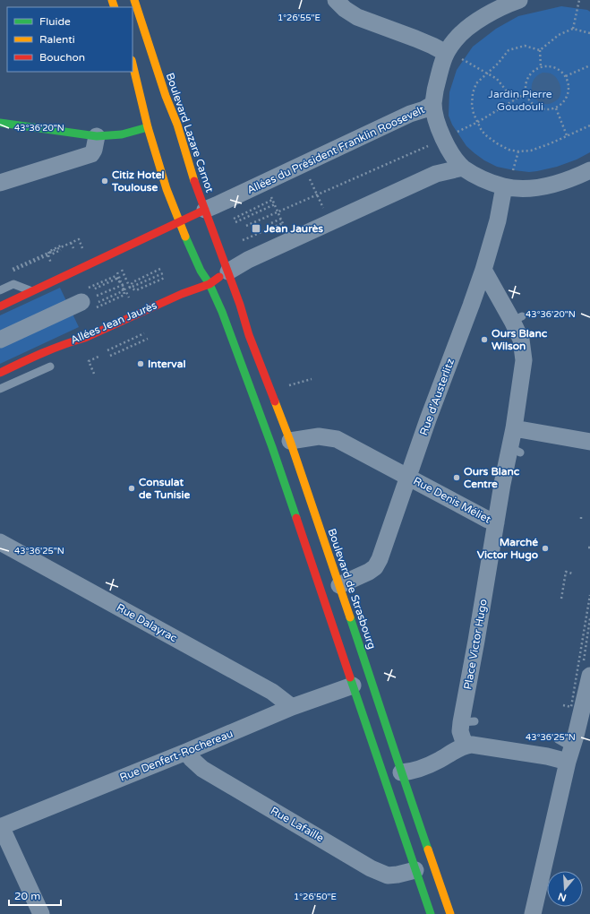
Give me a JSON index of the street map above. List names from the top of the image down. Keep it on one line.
{"streets":{"main road":["Boulevard Lazare Carnot","Allées du Président Franklin Roosevelt","Allées Jean Jaurès","Boulevard de Strasbourg"],"street":["Rue d'Austerlitz","Rue Denis Méliet","Rue Dalayrac","Place Victor Hugo","Rue Denfert-Rochereau","Rue Lafaille"]},"crossings":[["Boulevard Lazare Carnot","Allées du Président Franklin Roosevelt"],["Boulevard Lazare Carnot","Boulevard de Strasbourg"],["Rue d'Austerlitz","Rue Denis Méliet"],["Rue d'Austerlitz","Boulevard de Strasbourg"],["Rue d'Austerlitz","Place Victor Hugo"],["Rue Denis Méliet","Boulevard de Strasbourg"],["Rue Denis Méliet","Place Victor Hugo"],["Rue Dalayrac","Rue Denfert-Rochereau"],["Rue Denfert-Rochereau","Rue Lafaille"]],"parks":["Jardin Pierre Goudouli"],"places":{"other":["Citiz Hotel Toulouse","Ours Blanc Wilson","Interval","Ours Blanc Centre","Consulat de Tunisie","Marché Victor Hugo"],"transit":["Jean Jaurès"]},"legend":["Fluide","Ralenti","Bouchon"],"scale_bar":"20 m","north":"bottom","coordinates":["1°26'55\"E","43°36'20\"N","43°36'25\"N","1°26'50\"E"]}
